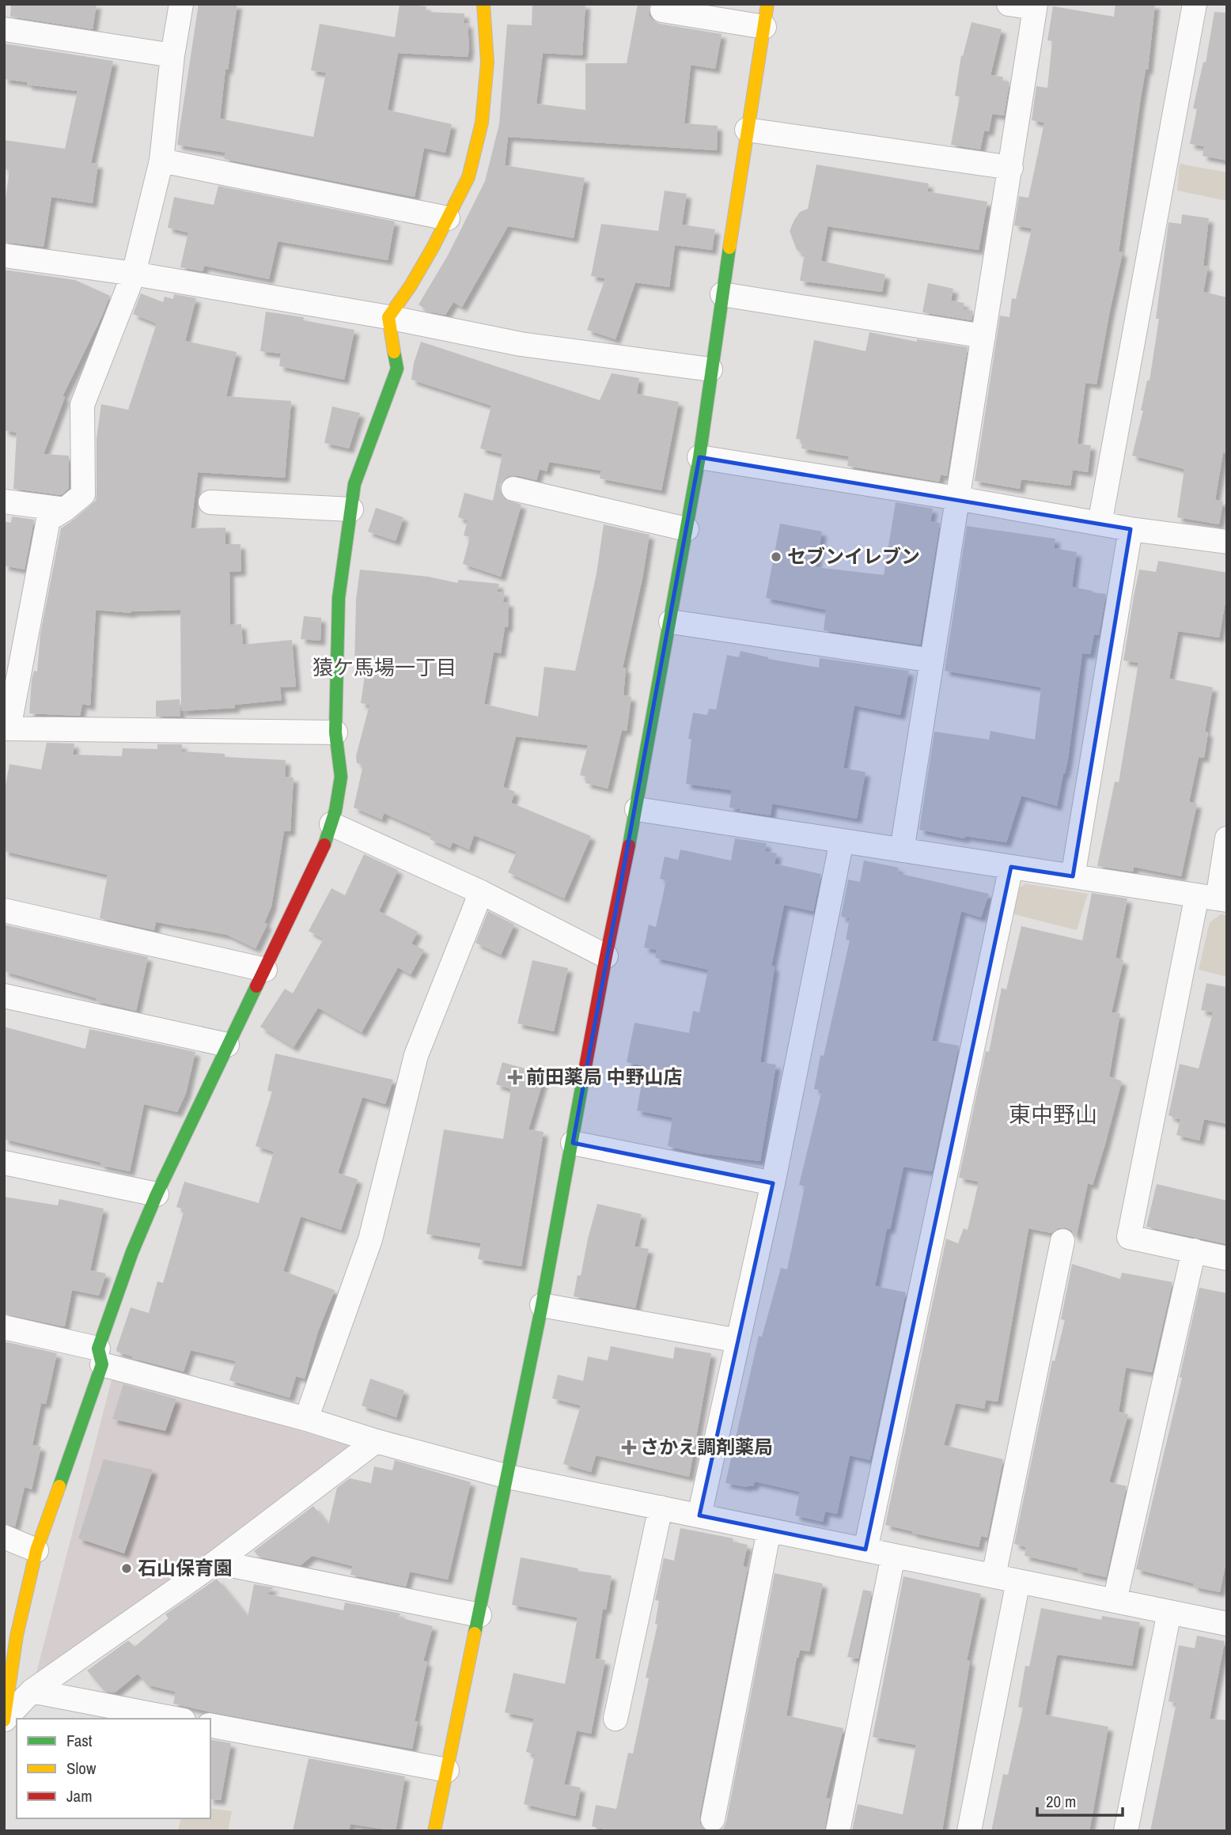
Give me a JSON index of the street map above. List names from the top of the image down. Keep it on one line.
{"districts":["猿ケ馬場一丁目","東中野山"],"places":{"other":["セブンイレブン","石山保育園"],"health":["前田薬局 中野山店","さかえ調剤薬局"]},"legend":["Fast","Slow","Jam"],"scale_bar":"20 m"}
